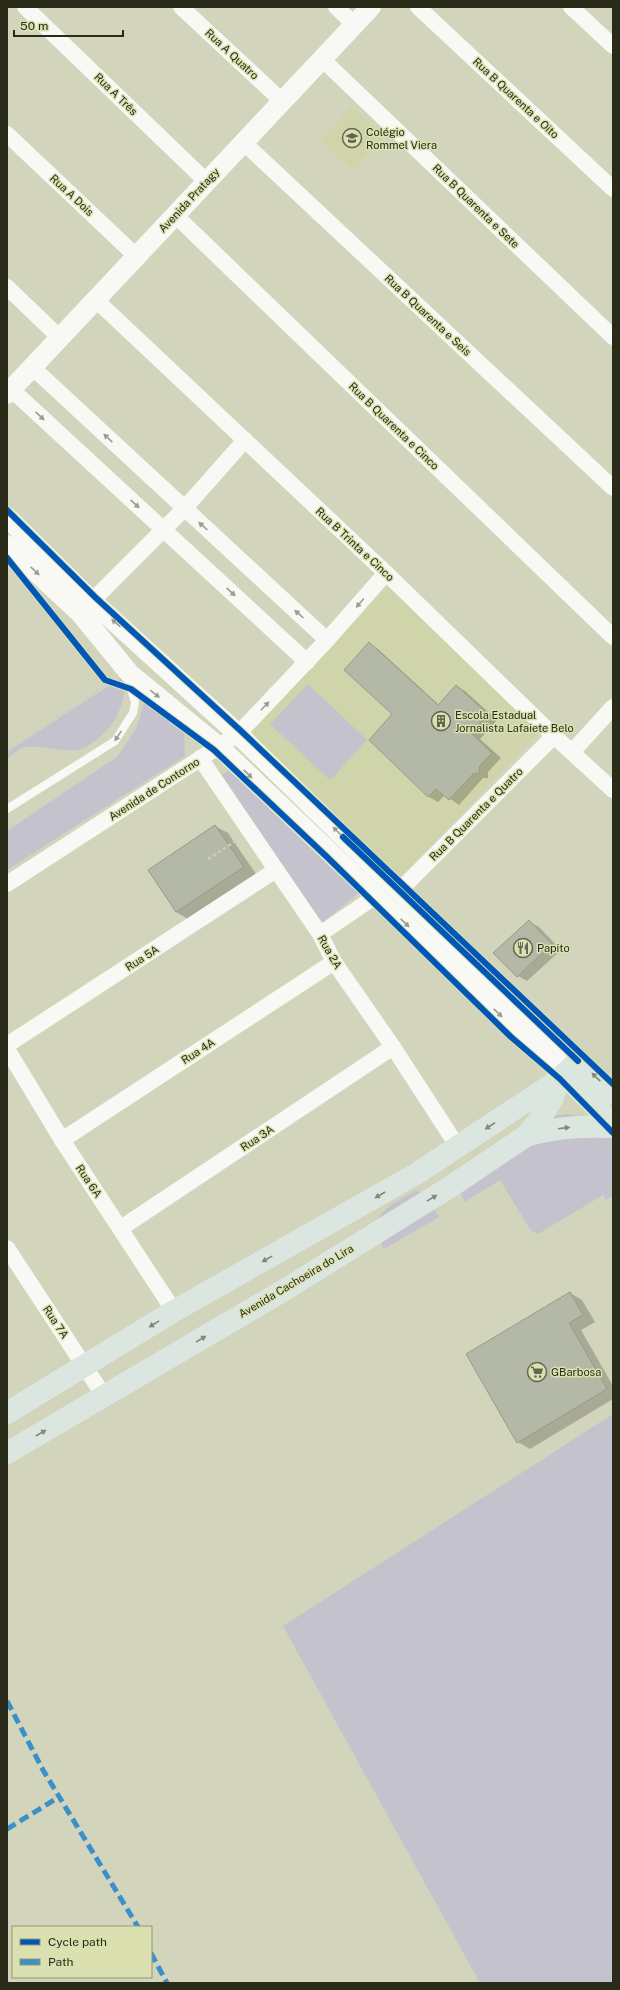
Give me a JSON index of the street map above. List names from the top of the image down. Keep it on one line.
{"streets":{"main road":["Avenida Cachoeira do Lira"],"street":["Rua A Quatro","Rua A Três","Rua B Quarenta e Oito","Rua A Dois","Avenida Pratagy","Rua B Quarenta e Sete","Rua B Quarenta e Seis","Rua B Quarenta e Cinco","Rua B Trinta e Cinco","Avenida de Contorno","Rua B Quarenta e Quatro","Rua 2A","Rua 5A","Rua 4A","Rua 3A","Rua 6A","Rua 7A"]},"crossings":[["Rua A Quatro","Avenida Pratagy"],["Rua A Três","Avenida Pratagy"],["Rua A Dois","Avenida Pratagy"],["Avenida Pratagy","Rua B Quarenta e Sete"],["Avenida Pratagy","Rua B Quarenta e Seis"],["Avenida Pratagy","Rua B Quarenta e Cinco"],["Avenida Pratagy","Rua B Trinta e Cinco"],["Rua B Trinta e Cinco","Avenida de Contorno"],["Rua B Trinta e Cinco","Rua B Quarenta e Quatro"],["Avenida de Contorno","Rua 2A"],["Rua 2A","Rua 5A"],["Rua 2A","Rua 4A"],["Rua 2A","Rua 3A"],["Rua 4A","Rua 6A"],["Rua 3A","Rua 6A"],["Avenida Cachoeira do Lira","Rua 7A"]],"places":{"school or university":["Colégio Rommel Viera"],"building":["Escola Estadual Jornalista Lafaiete Belo"],"restaurant":["Papito"],"supermarket":["GBarbosa"]},"legend":["Cycle path","Path"],"scale_bar":"50 m"}
